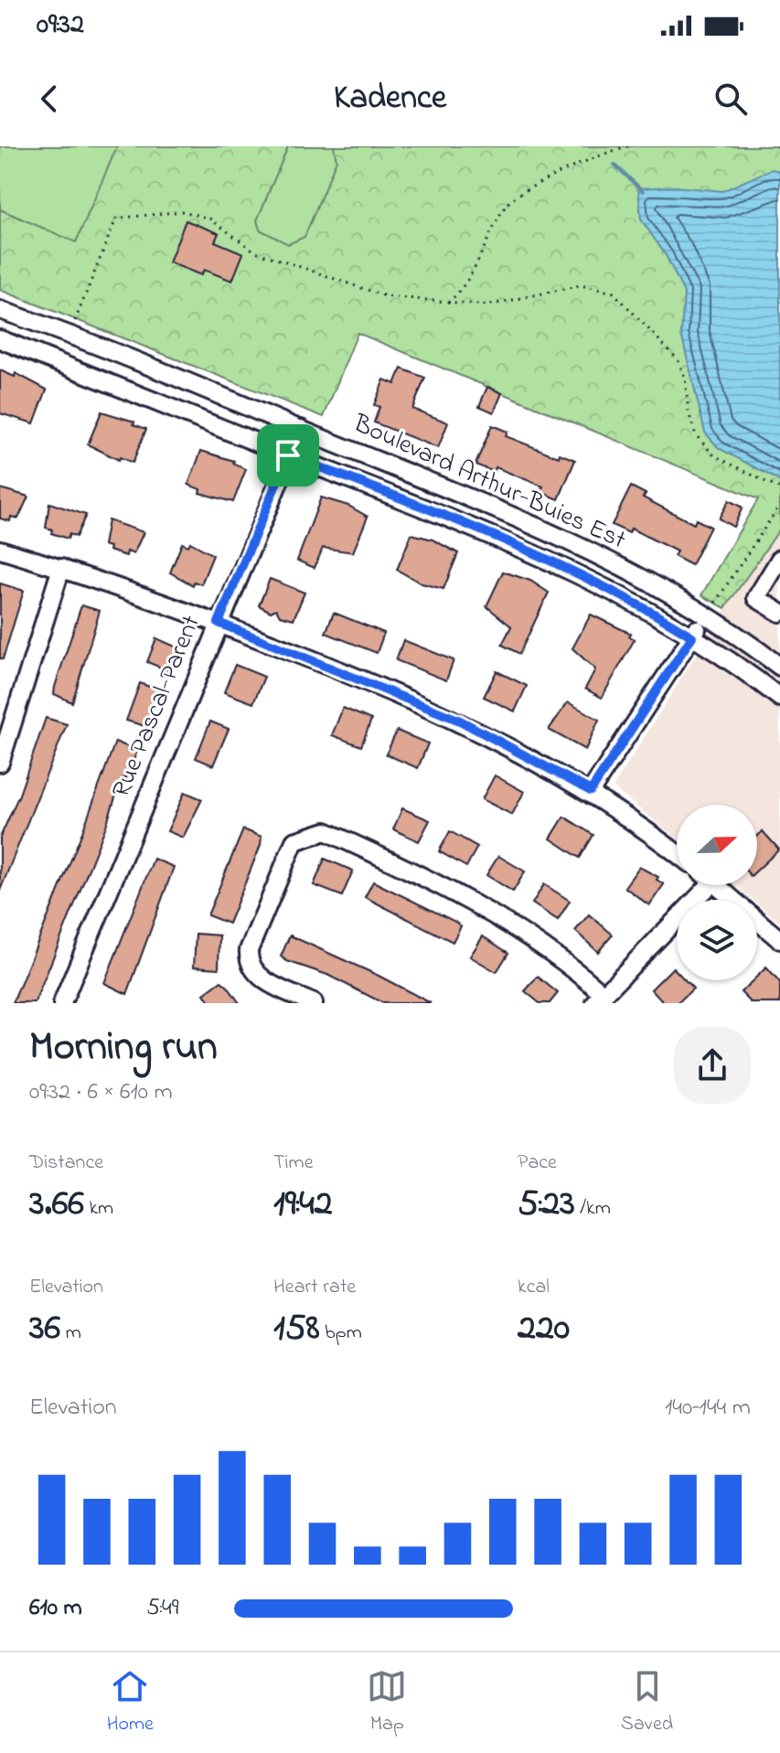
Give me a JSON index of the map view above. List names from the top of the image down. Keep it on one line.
{"streets":{"street":["Boulevard Arthur-Buies Est","Rue Pascal-Parent"]},"crossings":[["Boulevard Arthur-Buies Est","Rue Pascal-Parent"]],"north":"right","page":{"status":"09:32","header":"Kadence","heading":["Morning run","09:32 · 6 × 610 m"],"stats":[["Distance","3.66 km"],["Time","19:42"],["Pace","5:23 /km"],["Elevation","36 m"],["Heart rate","158 bpm"],["kcal","220"]],"chart":["Elevation","140–144 m"],"list":[{"name":"610 m","note":"5:49"}],"tabs":["Home","Map","Saved"]}}
